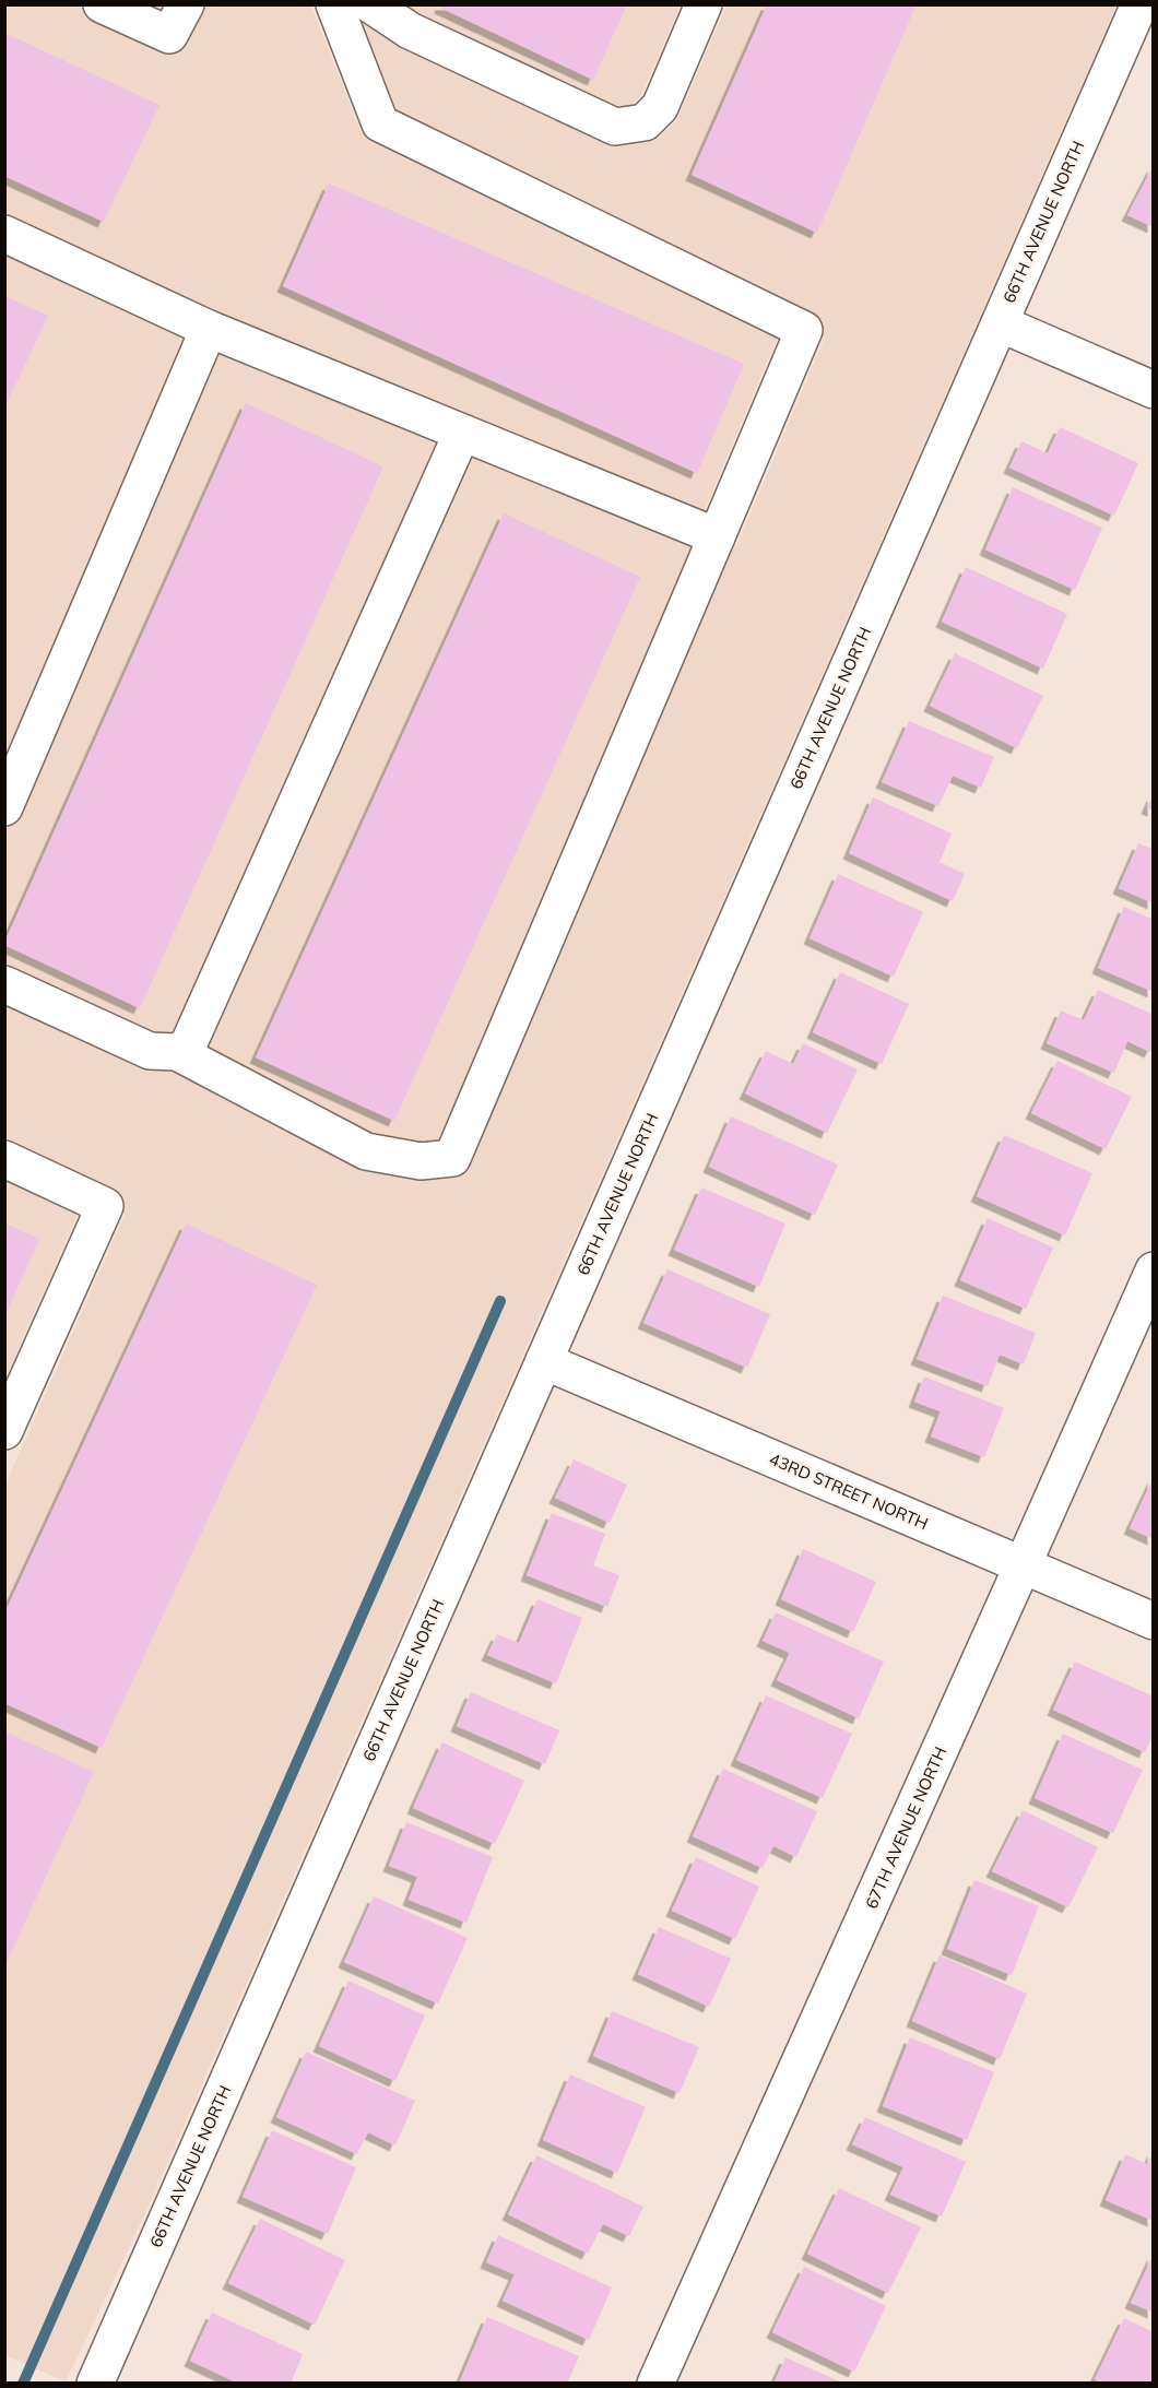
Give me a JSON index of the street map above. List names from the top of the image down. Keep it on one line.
{"streets":{"street":["66TH AVENUE NORTH","43RD STREET NORTH","67TH AVENUE NORTH"]},"crossings":[["66TH AVENUE NORTH","43RD STREET NORTH"],["43RD STREET NORTH","67TH AVENUE NORTH"]]}
